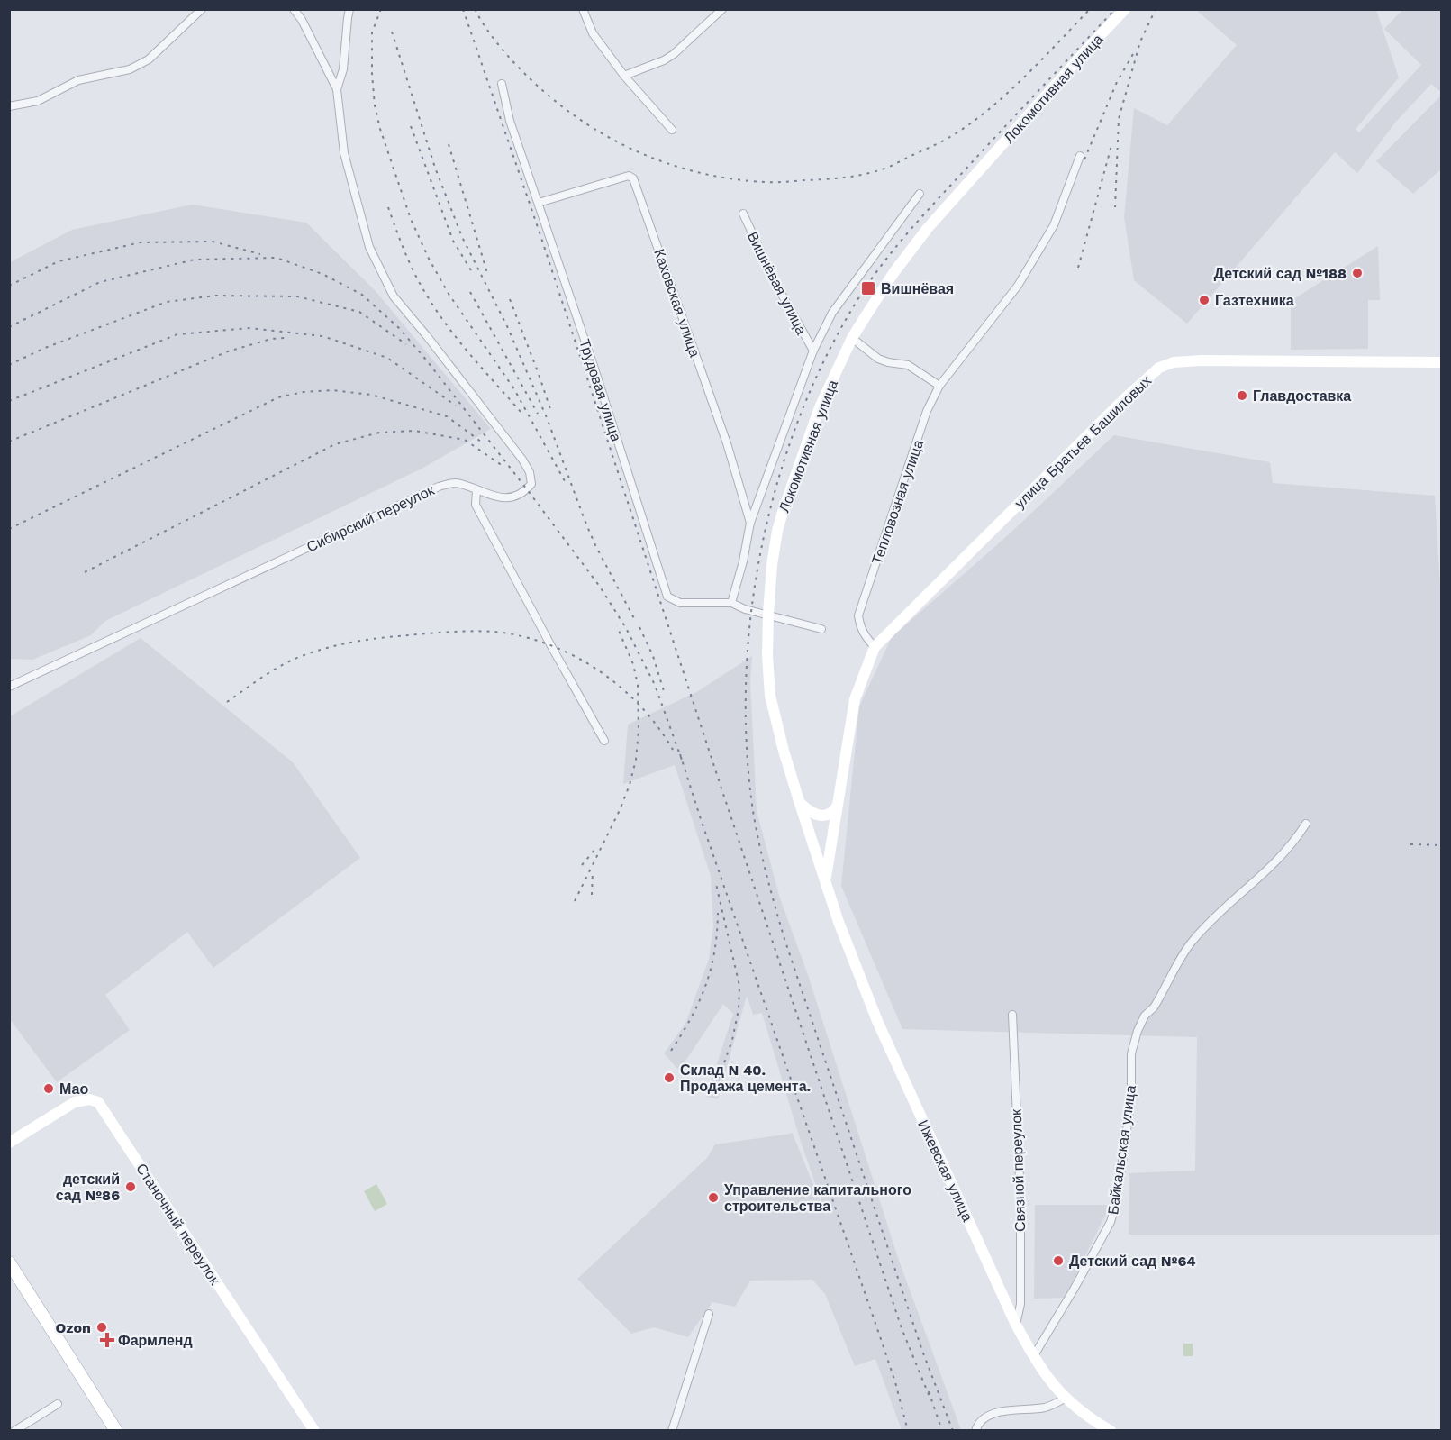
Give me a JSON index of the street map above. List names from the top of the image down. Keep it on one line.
{"streets":{"street":["Локомотивная улица","Вишнёвая улица","Каховская улица","Трудовая улица","улица Братьев Башиловых","Тепловозная улица","Сибирский переулок","Байкальская улица","Ижевская улица","Связной переулок","Станочный переулок"]},"crossings":[["Локомотивная улица","Трудовая улица"],["Локомотивная улица","Ижевская улица"],["Каховская улица","Трудовая улица"],["улица Братьев Башиловых","Тепловозная улица"],["Байкальская улица","Ижевская улица"],["Ижевская улица","Связной переулок"]],"places":{"other":["Детский сад №188","Газтехника","Главдоставка","Склад N 40. Продажа цемента.","Мао","детский сад №86","Управление капитального строительства","Детский сад №64","Ozon"],"transit":["Вишнёвая"],"health":["Фармленд"]}}
